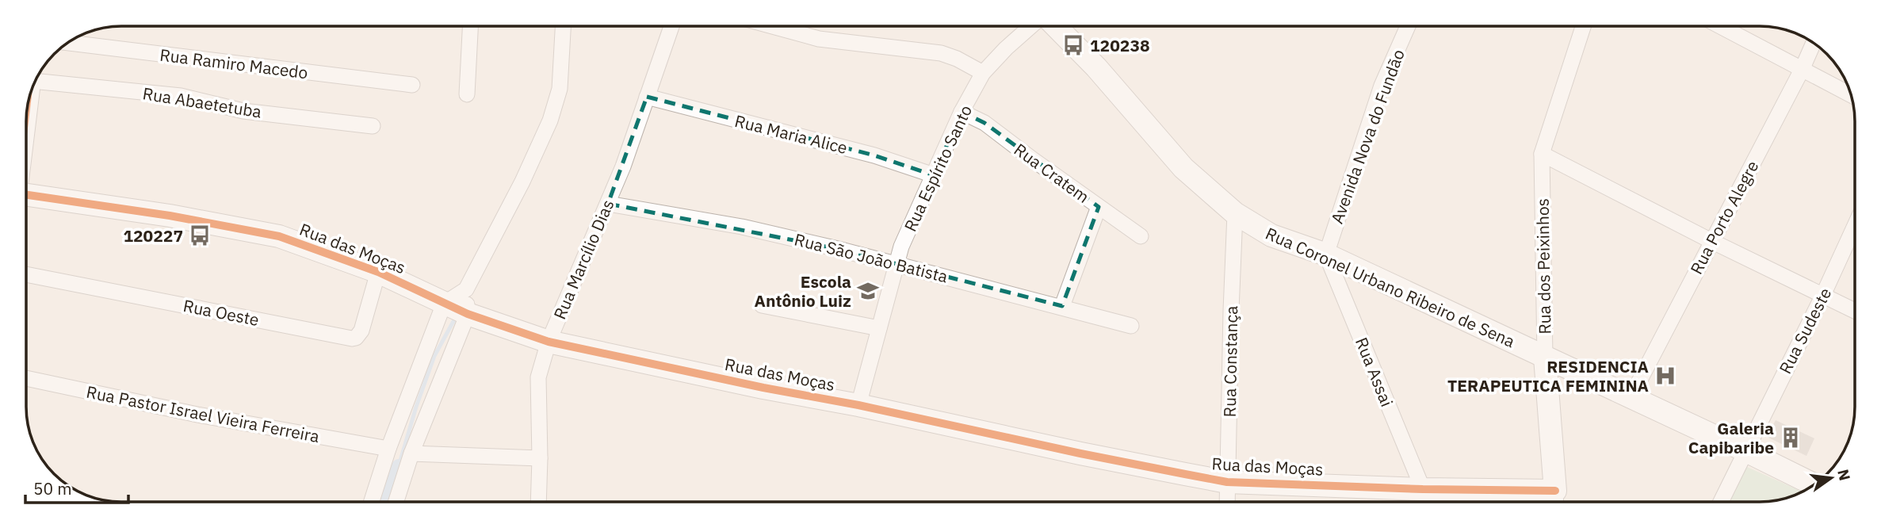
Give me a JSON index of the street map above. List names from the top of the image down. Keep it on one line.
{"streets":{"street":["Rua Ramiro Macedo","Rua Abaetetuba","Rua Maria Alice","Avenida Nova do Fundão","Rua Espírito Santo","Rua Cratem","Rua Porto Alegre","Rua das Moças","Rua São João Batista","Rua Marcílio Dias","Rua dos Peixinhos","Rua Coronel Urbano Ribeiro de Sena","Rua Oeste","Rua Sudeste","Rua Constança","Rua Assai","Rua Pastor Israel Vieira Ferreira"]},"crossings":[["Rua Maria Alice","Rua Espírito Santo"],["Rua Maria Alice","Rua Marcílio Dias"],["Avenida Nova do Fundão","Rua Coronel Urbano Ribeiro de Sena"],["Avenida Nova do Fundão","Rua Assai"],["Rua Espírito Santo","Rua Cratem"],["Rua Espírito Santo","Rua das Moças"],["Rua Espírito Santo","Rua São João Batista"],["Rua Porto Alegre","Rua Coronel Urbano Ribeiro de Sena"],["Rua das Moças","Rua Marcílio Dias"],["Rua das Moças","Rua dos Peixinhos"],["Rua das Moças","Rua Oeste"],["Rua das Moças","Rua Constança"],["Rua das Moças","Rua Assai"],["Rua São João Batista","Rua Marcílio Dias"],["Rua dos Peixinhos","Rua Coronel Urbano Ribeiro de Sena"],["Rua Coronel Urbano Ribeiro de Sena","Rua Sudeste"],["Rua Coronel Urbano Ribeiro de Sena","Rua Constança"],["Rua Coronel Urbano Ribeiro de Sena","Rua Assai"]],"places":{"bus stop":["120238","120227"],"school or university":["Escola Antônio Luiz"],"hospital":["RESIDENCIA TERAPEUTICA FEMININA"],"building":["Galeria Capibaribe"]},"scale_bar":"50 m","north":"right"}
